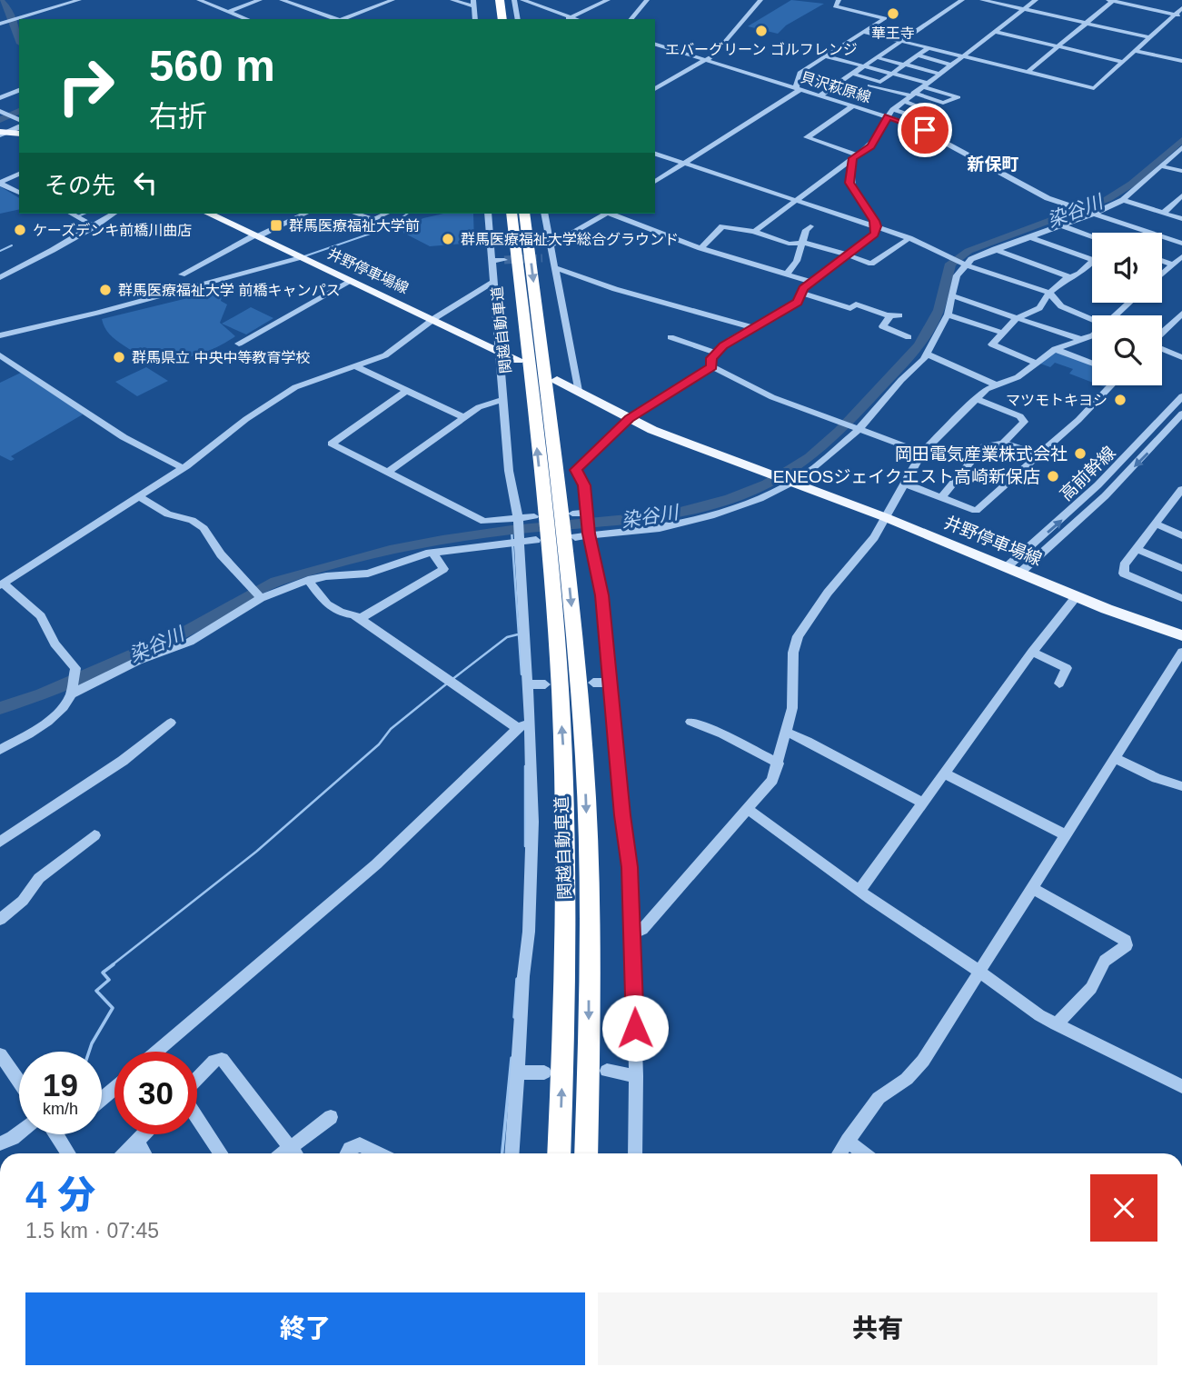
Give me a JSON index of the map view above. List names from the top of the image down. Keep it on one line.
{"streets":{"highway":["関越自動車道"],"main road":["井野停車場線"],"street":["貝沢萩原線","高前幹線"]},"crossings":[["井野停車場線","高前幹線"]],"districts":["新保町"],"water":["染谷川"],"places":{"other":["華王寺","エバーグリーン ゴルフレンジ","ケーズデンキ前橋川曲店","群馬医療福祉大学総合グラウンド","群馬医療福祉大学 前橋キャンパス","群馬県立 中央中等教育学校","マツモトキヨシ","岡田電気産業株式会社","ENEOSジェイクエスト高崎新保店"],"transit":["群馬医療福祉大学前"]},"page":{"turn":["560 m","右折"],"then":"その先","speed":"19 km/h","limit":"30","heading":["4 分","1.5 km · 07:45"],"buttons":["終了","共有"]}}
